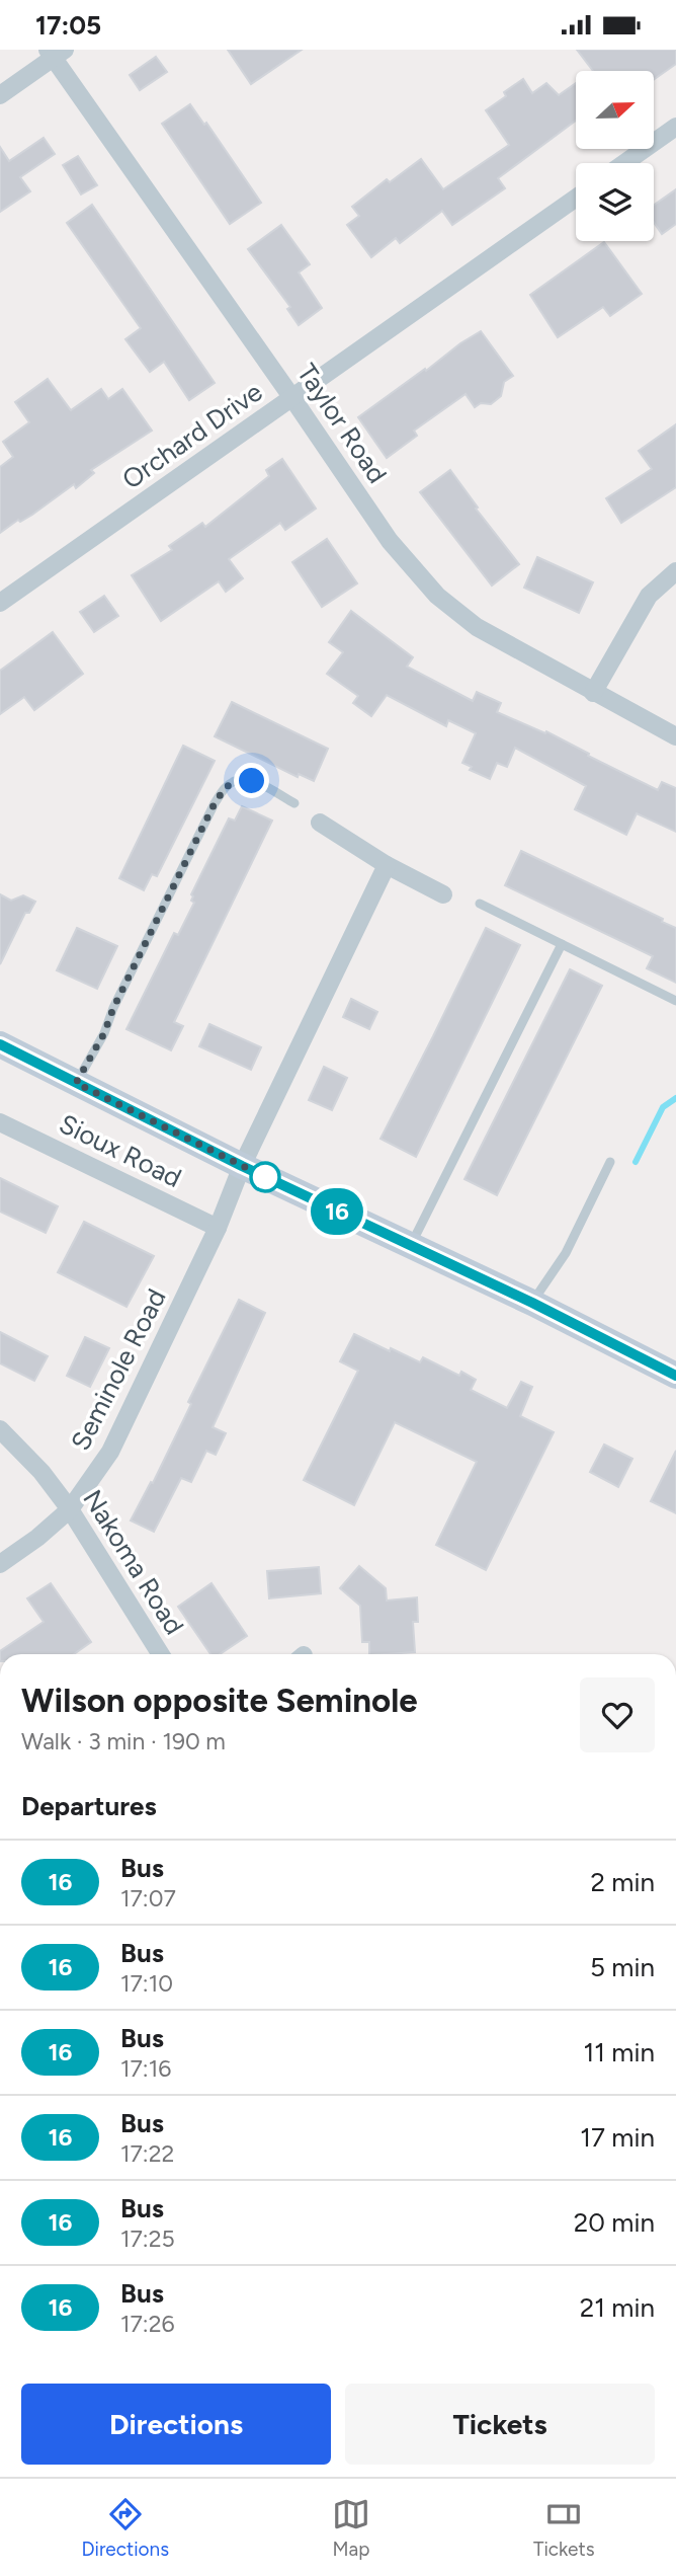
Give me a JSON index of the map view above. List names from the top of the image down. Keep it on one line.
{"streets":{"street":["Taylor Road","Orchard Drive","Sioux Road","Seminole Road","Nakoma Road"]},"crossings":[["Taylor Road","Orchard Drive"],["Sioux Road","Seminole Road"],["Seminole Road","Nakoma Road"]],"lines":["bus line 16"],"north":"right","page":{"status":"17:05","on_map":"16","heading":[["Wilson opposite Seminole","Walk · 3 min · 190 m"],"Departures"],"list":[{"mark":"16","name":"Bus","note":"17:07","value":"2 min"},{"mark":"16","name":"Bus","note":"17:10","value":"5 min"},{"mark":"16","name":"Bus","note":"17:16","value":"11 min"},{"mark":"16","name":"Bus","note":"17:22","value":"17 min"},{"mark":"16","name":"Bus","note":"17:25","value":"20 min"},{"mark":"16","name":"Bus","note":"17:26","value":"21 min"}],"buttons":["Directions","Tickets"],"tabs":["Directions","Map","Tickets"]}}
